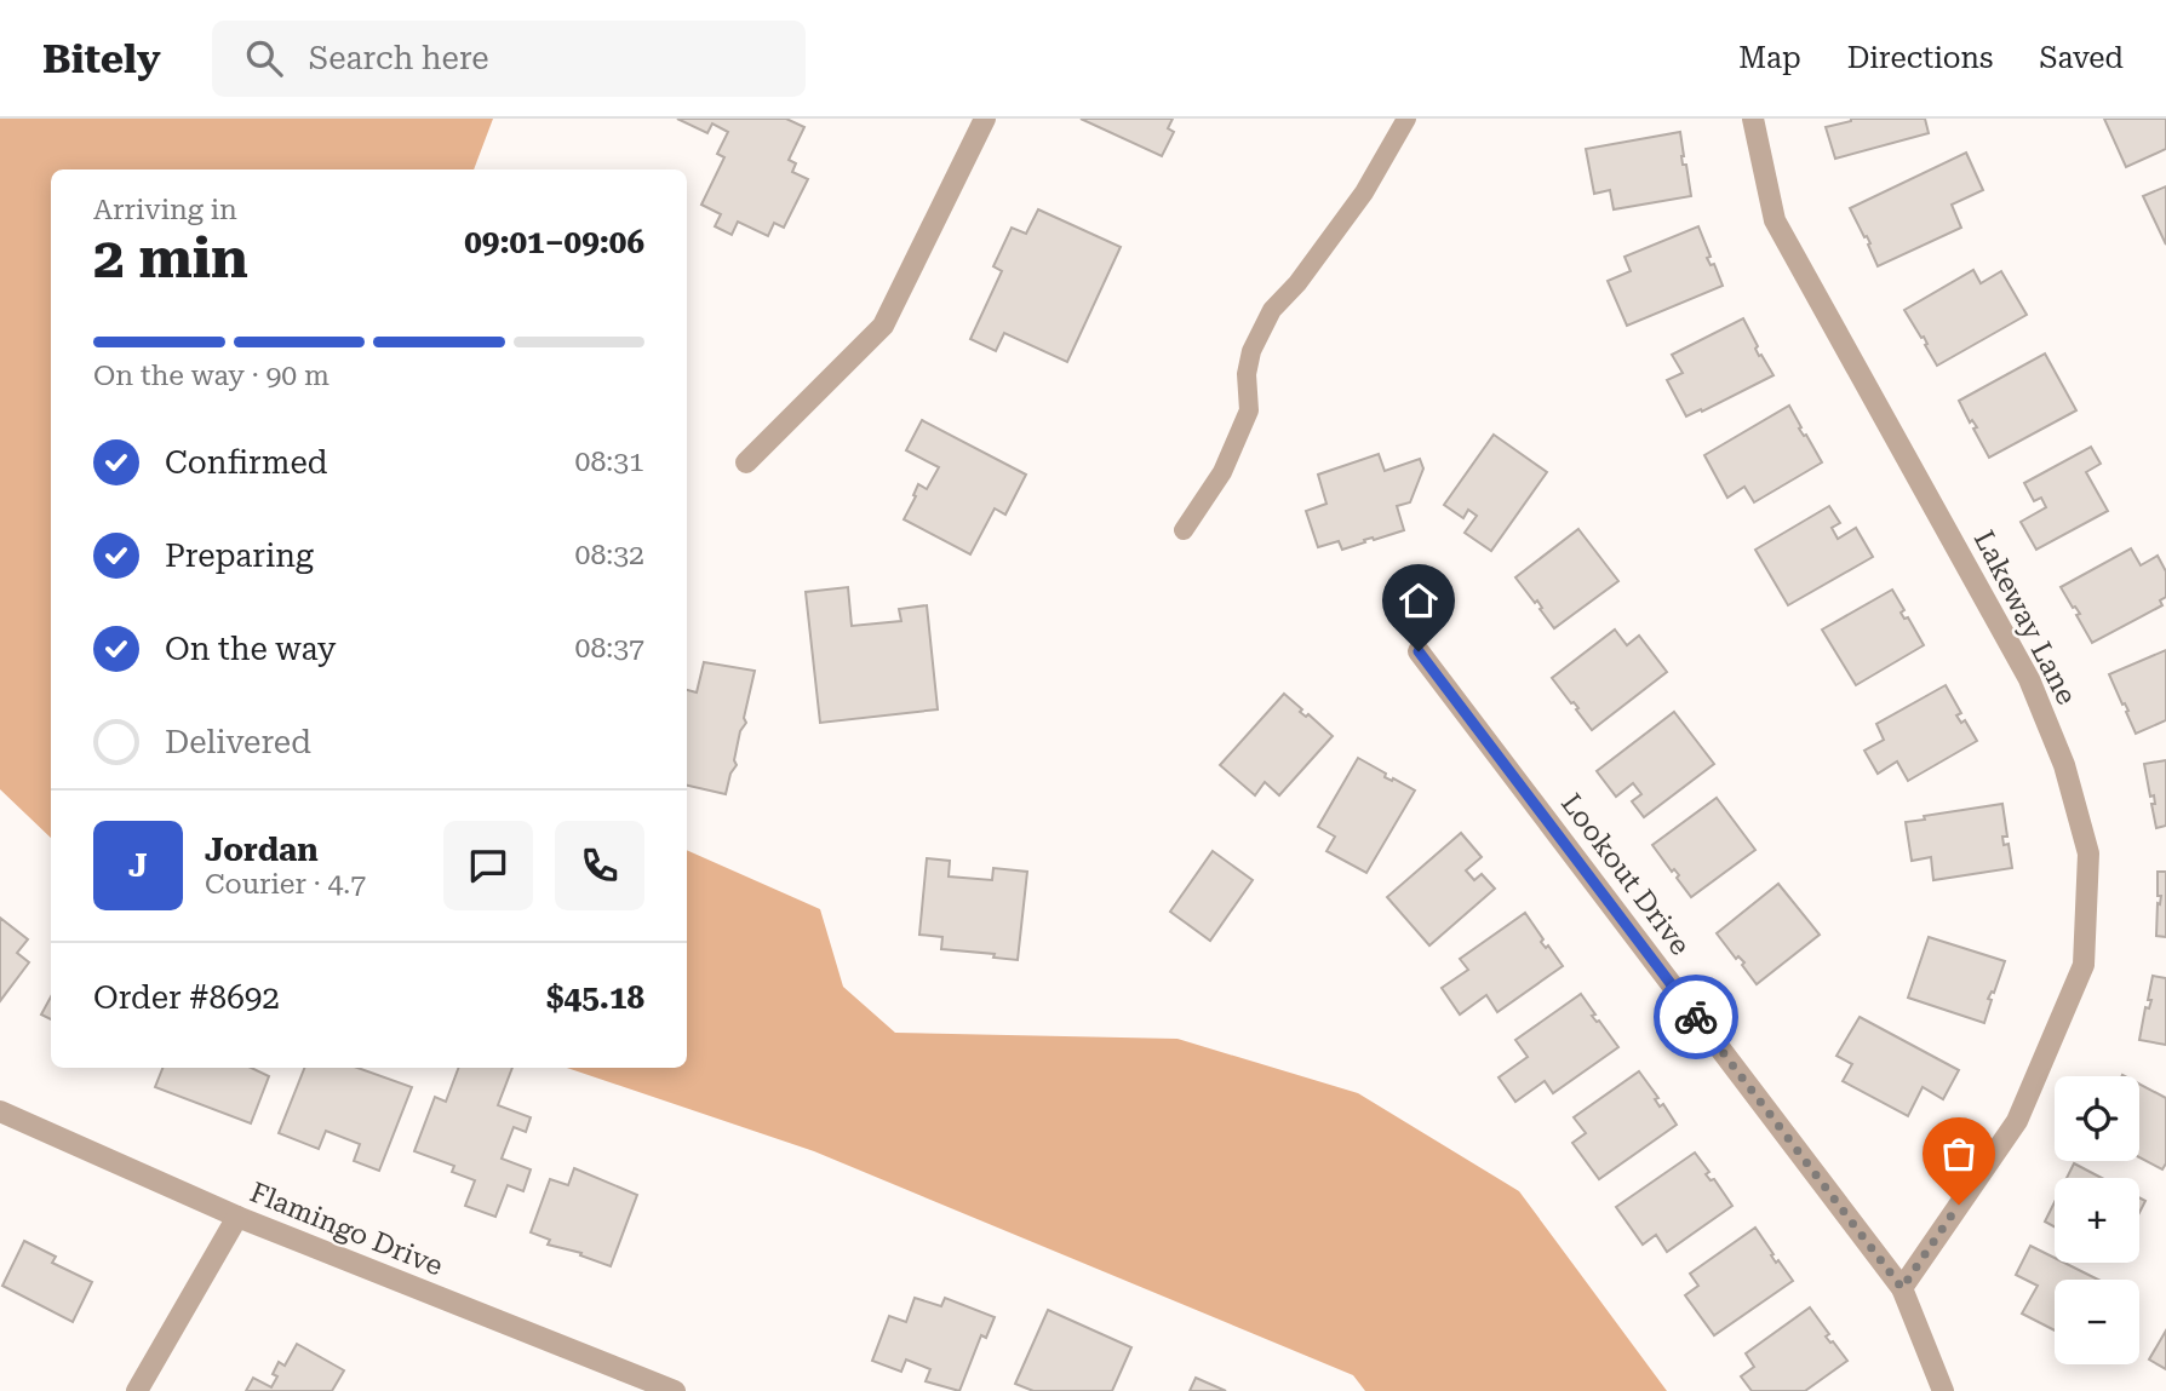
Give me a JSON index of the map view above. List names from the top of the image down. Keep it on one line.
{"streets":{"street":["Lakeway Lane","Lookout Drive","Flamingo Drive"]},"crossings":[["Lakeway Lane","Lookout Drive"]],"page":{"header":"Bitely","search":"Search here","nav":["Map","Directions","Saved"],"heading":["2 min","Arriving in","09:01–09:06"],"panel":["Jordan","Courier · 4.7","Order #8692","$45.18"],"bar":"On the way · 90 m","list":[["Confirmed","08:31"],["Preparing","08:32"],["On the way","08:37"],"Delivered"],"round":"J","map_buttons":["+","−"]}}
